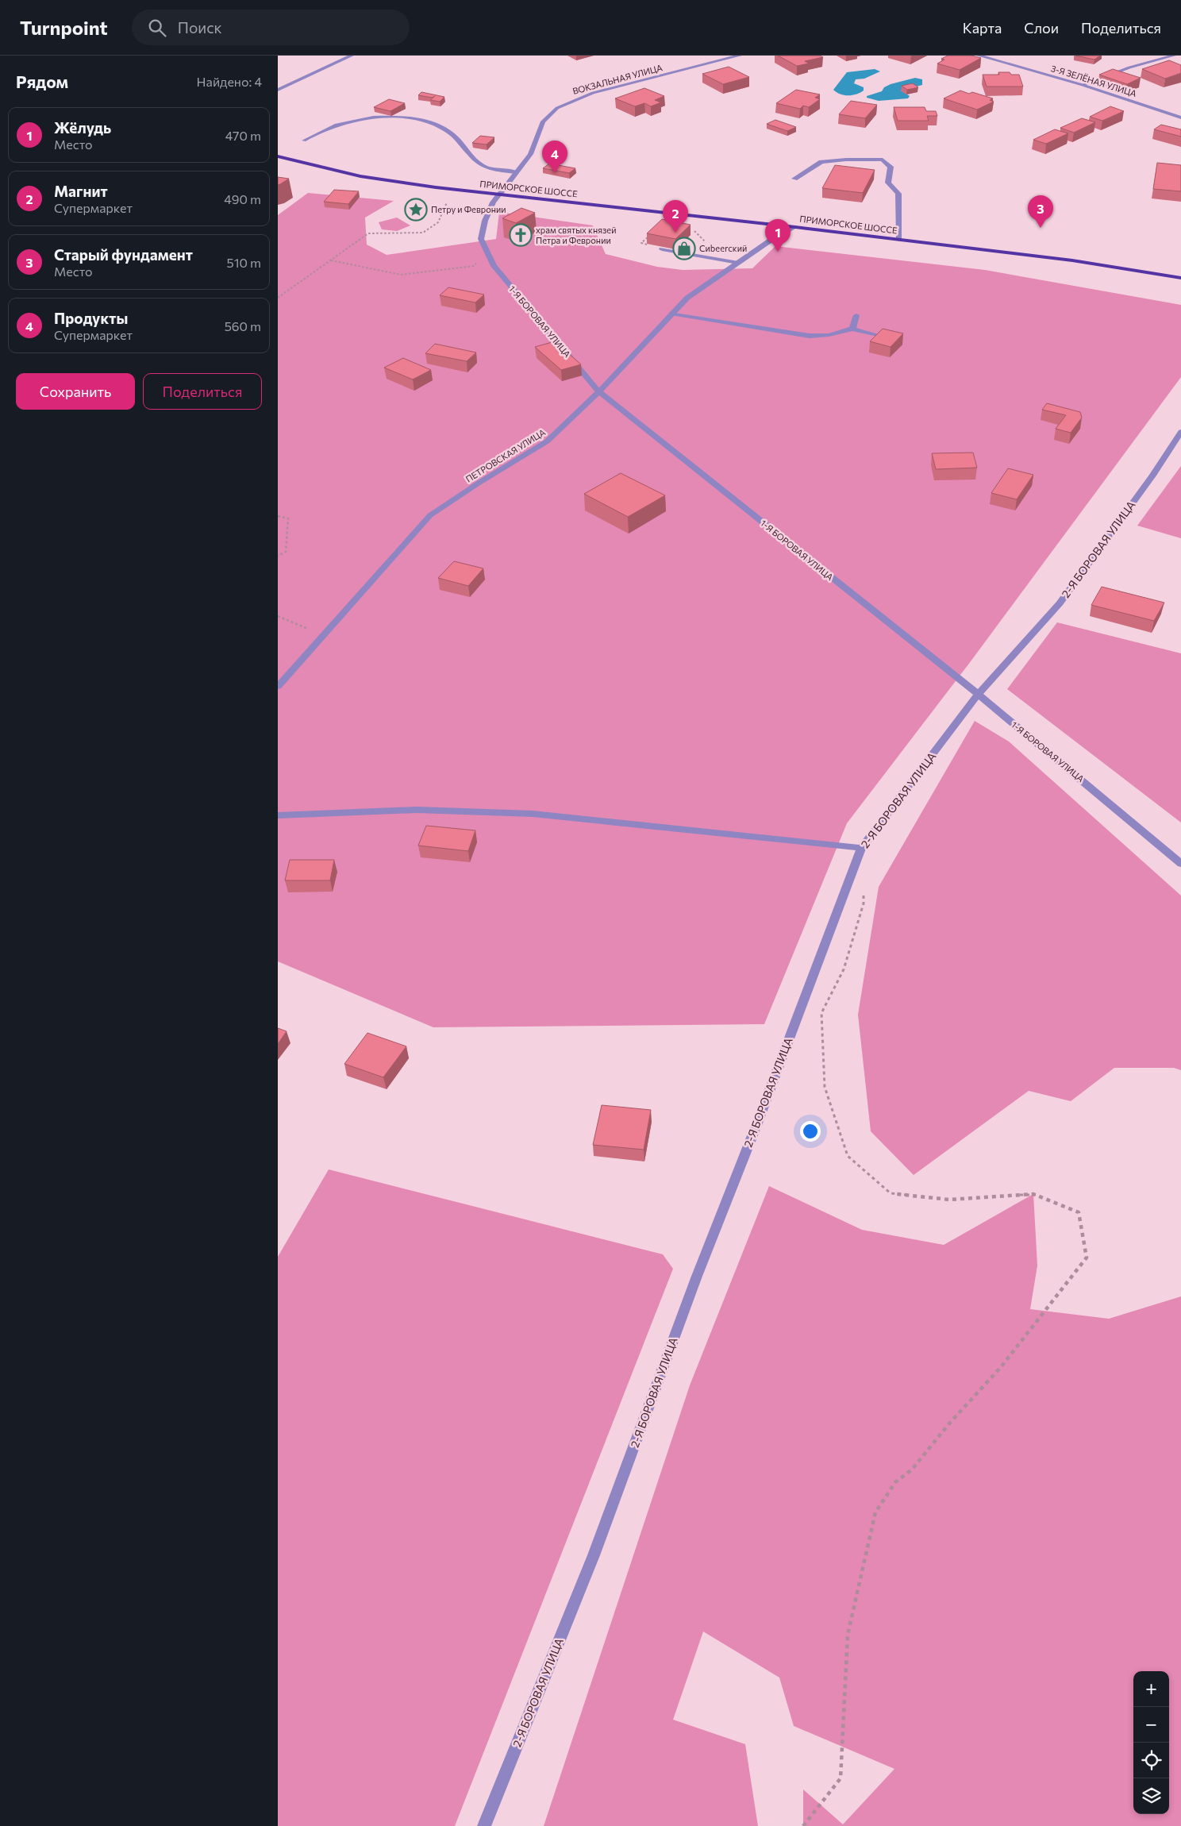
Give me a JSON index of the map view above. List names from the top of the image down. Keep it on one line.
{"streets":{"main road":["ПРИМОРСКОЕ ШОССЕ"],"street":["ВОКЗАЛЬНАЯ УЛИЦА","3-Я ЗЕЛЁНАЯ УЛИЦА","1-Я БОРОВАЯ УЛИЦА","ПЕТРОВСКАЯ УЛИЦА","2-Я БОРОВАЯ УЛИЦА"]},"crossings":[["ВОКЗАЛЬНАЯ УЛИЦА","ПРИМОРСКОЕ ШОССЕ"],["ВОКЗАЛЬНАЯ УЛИЦА","1-Я БОРОВАЯ УЛИЦА"],["ПРИМОРСКОЕ ШОССЕ","1-Я БОРОВАЯ УЛИЦА"],["ПРИМОРСКОЕ ШОССЕ","ПЕТРОВСКАЯ УЛИЦА"],["1-Я БОРОВАЯ УЛИЦА","ПЕТРОВСКАЯ УЛИЦА"],["1-Я БОРОВАЯ УЛИЦА","2-Я БОРОВАЯ УЛИЦА"]],"places":{"place":["Петру и Февронии"],"church":["храм святых князей Петра и Февронии"],"shop":["Сиbeerский"]},"page":{"header":"Turnpoint","search":"Поиск","nav":["Карта","Слои","Поделиться"],"heading":["Рядом","Найдено: 4"],"list":[{"mark":"1","name":"Жёлудь","note":"Место","value":"470 m"},{"mark":"2","name":"Магнит","note":"Супермаркет","value":"490 m"},{"mark":"3","name":"Старый фундамент","note":"Место","value":"510 m"},{"mark":"4","name":"Продукты","note":"Супермаркет","value":"560 m"}],"pins":["4","3","2","1"],"buttons":["Сохранить","Поделиться"],"map_buttons":["+","−"]}}
